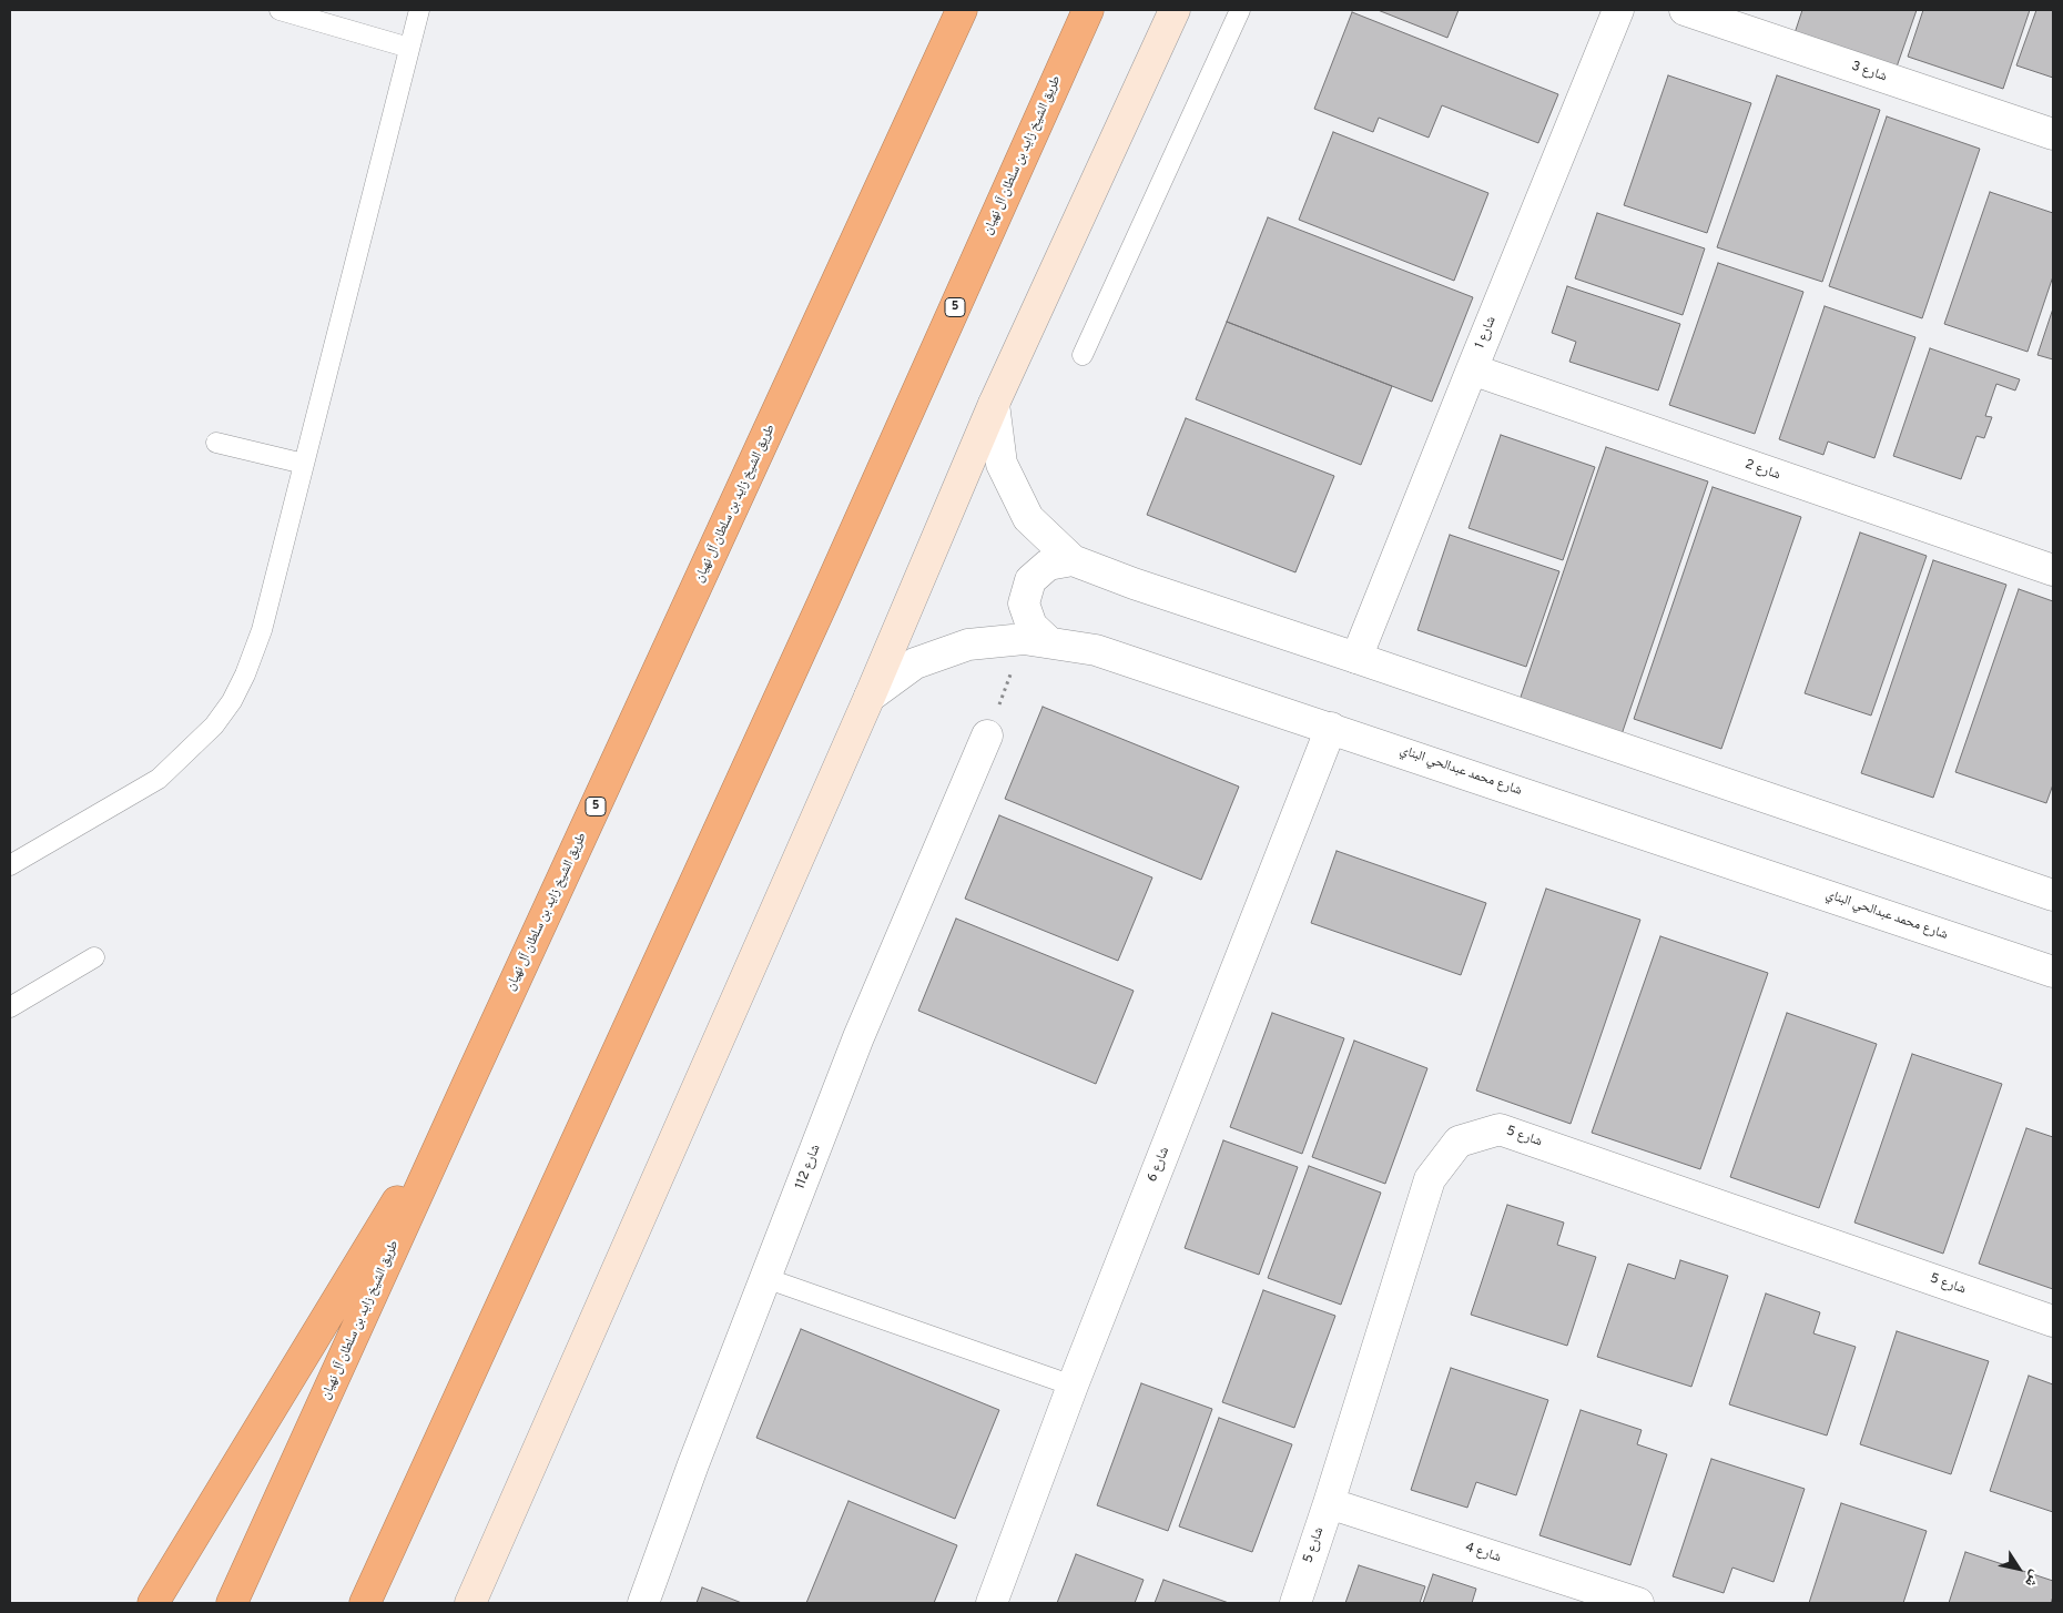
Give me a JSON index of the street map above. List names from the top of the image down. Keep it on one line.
{"streets":{"highway":["طريق الشيخ زايد بن سلطان آل نهيان","5"],"street":["شارع 3","شارع 1","شارع 2","شارع محمد عبدالحي البناي","شارع 5","شارع 6","شارع 112","شارع 4"]},"crossings":[["شارع 1","شارع 2"],["شارع محمد عبدالحي البناي","شارع 6"],["شارع 5","شارع 4"]],"north":"bottom right"}
